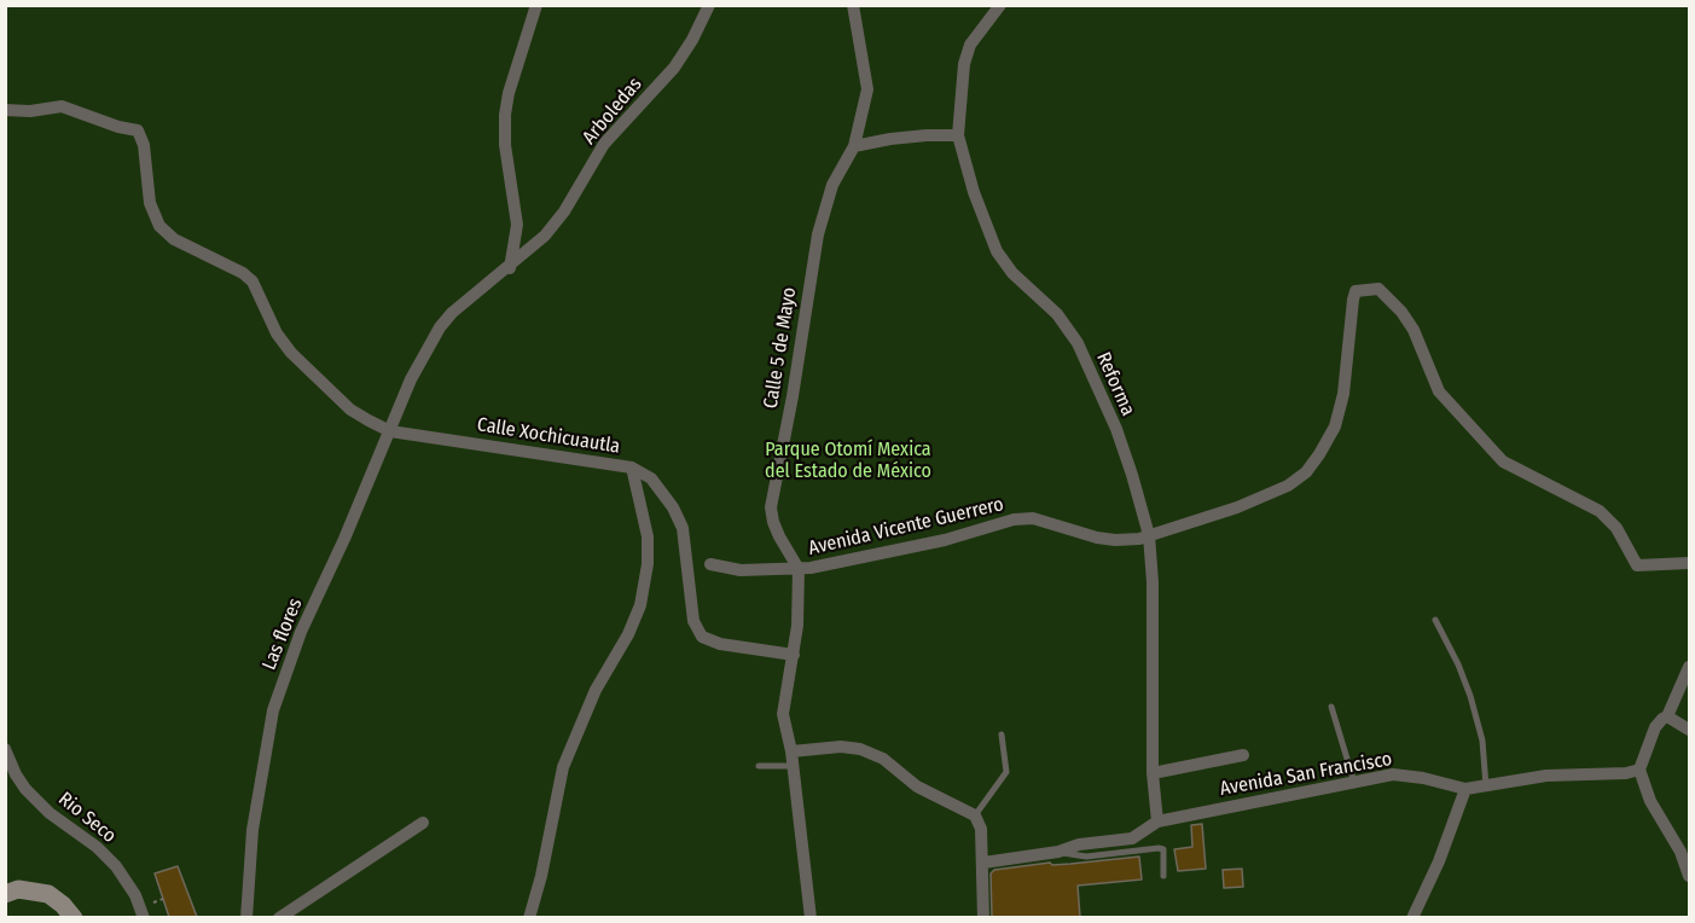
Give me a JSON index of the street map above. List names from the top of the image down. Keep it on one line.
{"streets":{"street":["Arboledas","Calle 5 de Mayo","Reforma","Calle Xochicuautla","Avenida Vicente Guerrero","Las flores","Avenida San Francisco","Rio Seco"]},"crossings":[["Arboledas","Las flores"],["Calle 5 de Mayo","Avenida Vicente Guerrero"],["Reforma","Avenida Vicente Guerrero"],["Reforma","Avenida San Francisco"],["Calle Xochicuautla","Las flores"]],"parks":["Parque Otomí Mexica del Estado de México"]}
